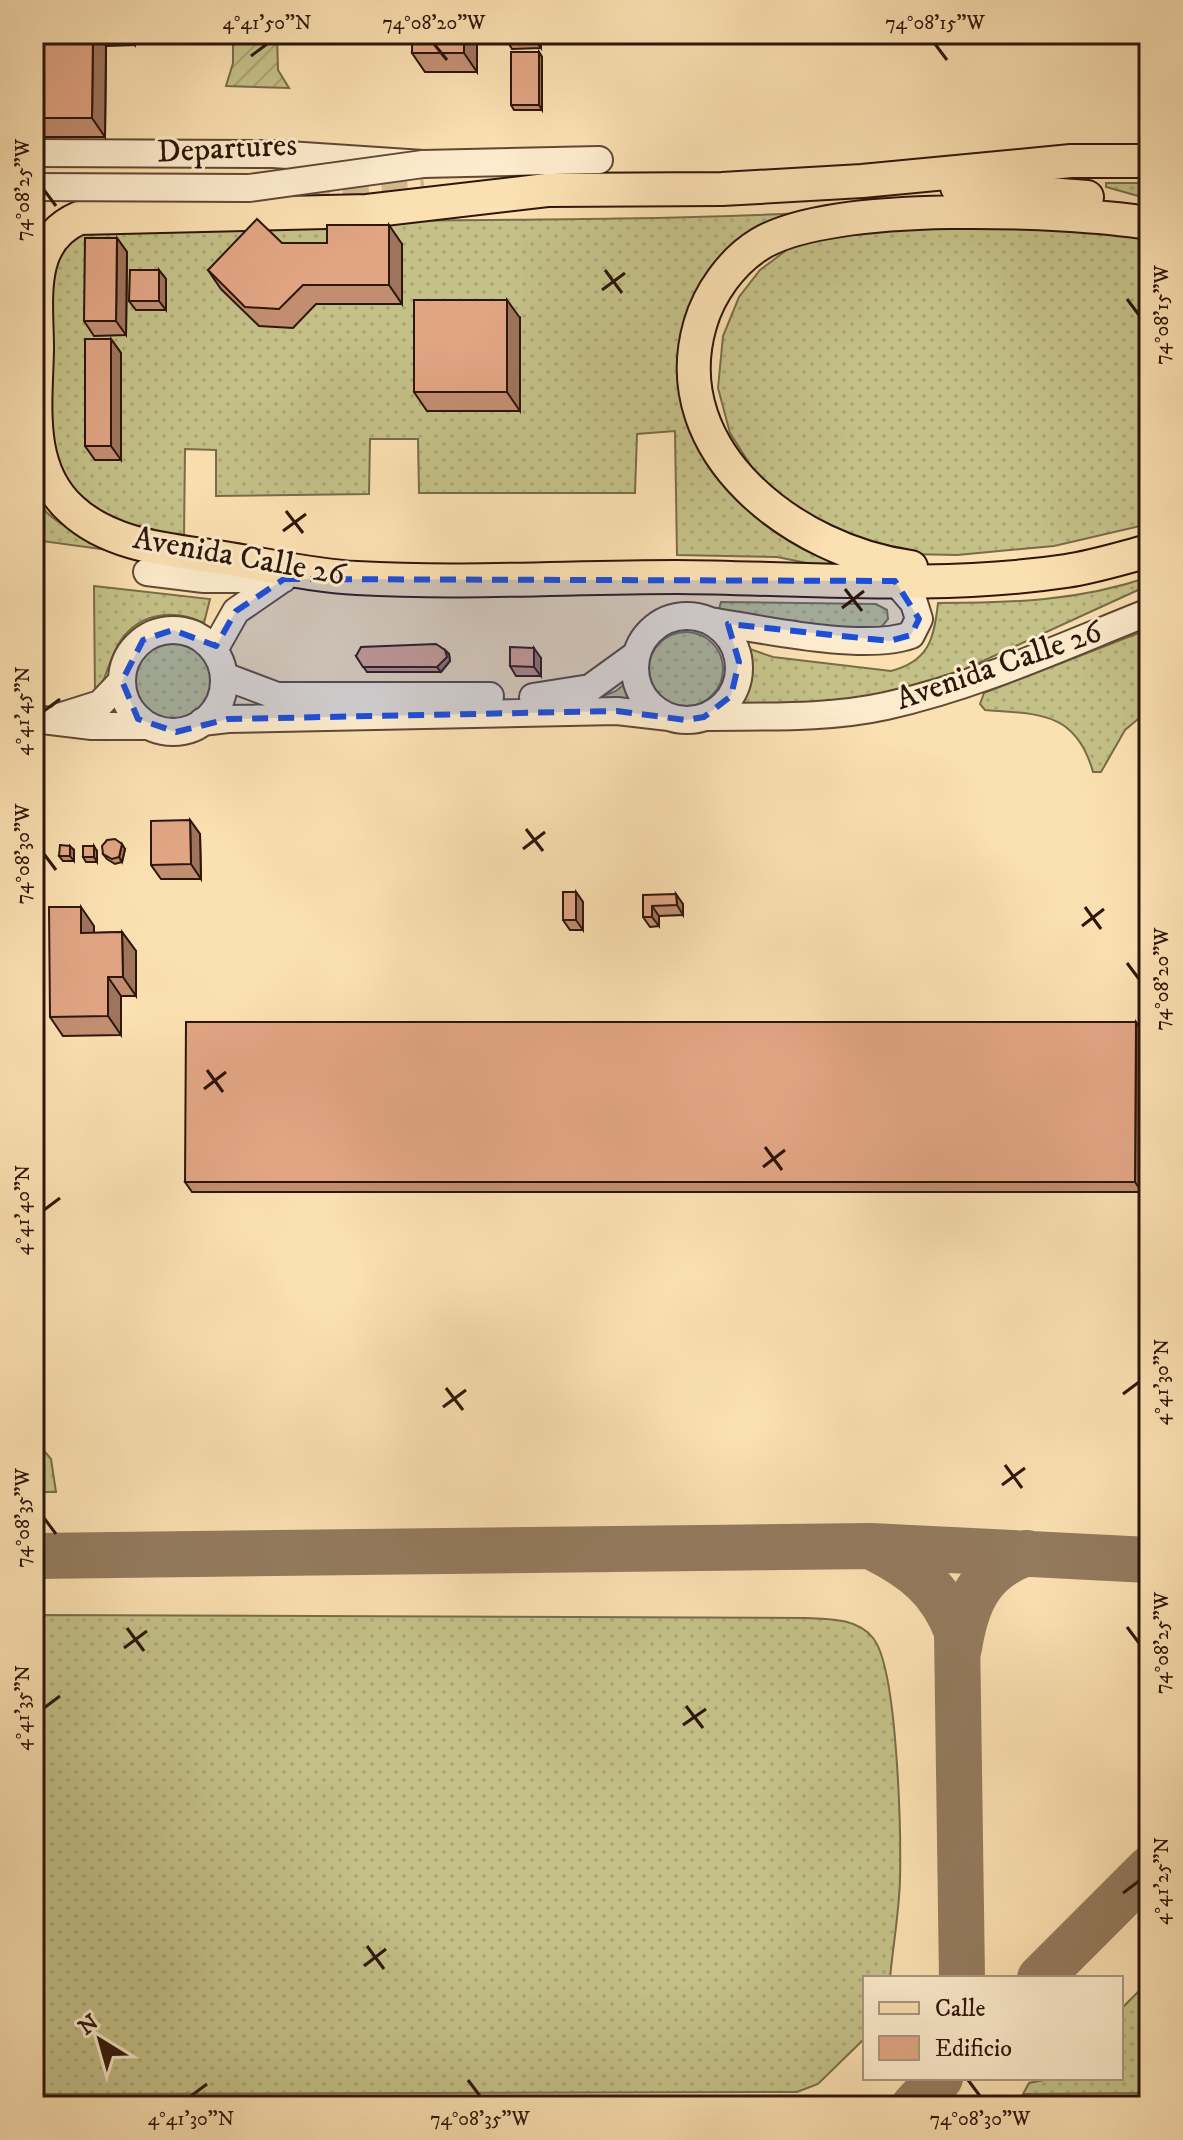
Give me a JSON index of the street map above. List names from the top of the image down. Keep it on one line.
{"streets":{"main road":["Avenida Calle 26"],"street":["Departures"]},"legend":["Calle","Edificio"],"north":"top left","coordinates":["4°41'50\"N","74°08'20\"W","74°08'15\"W","74°08'25\"W","4°41'45\"N","74°08'30\"W","4°41'40\"N","4°41'30\"N","74°08'35\"W","4°41'35\"N","4°41'25\"N"]}
